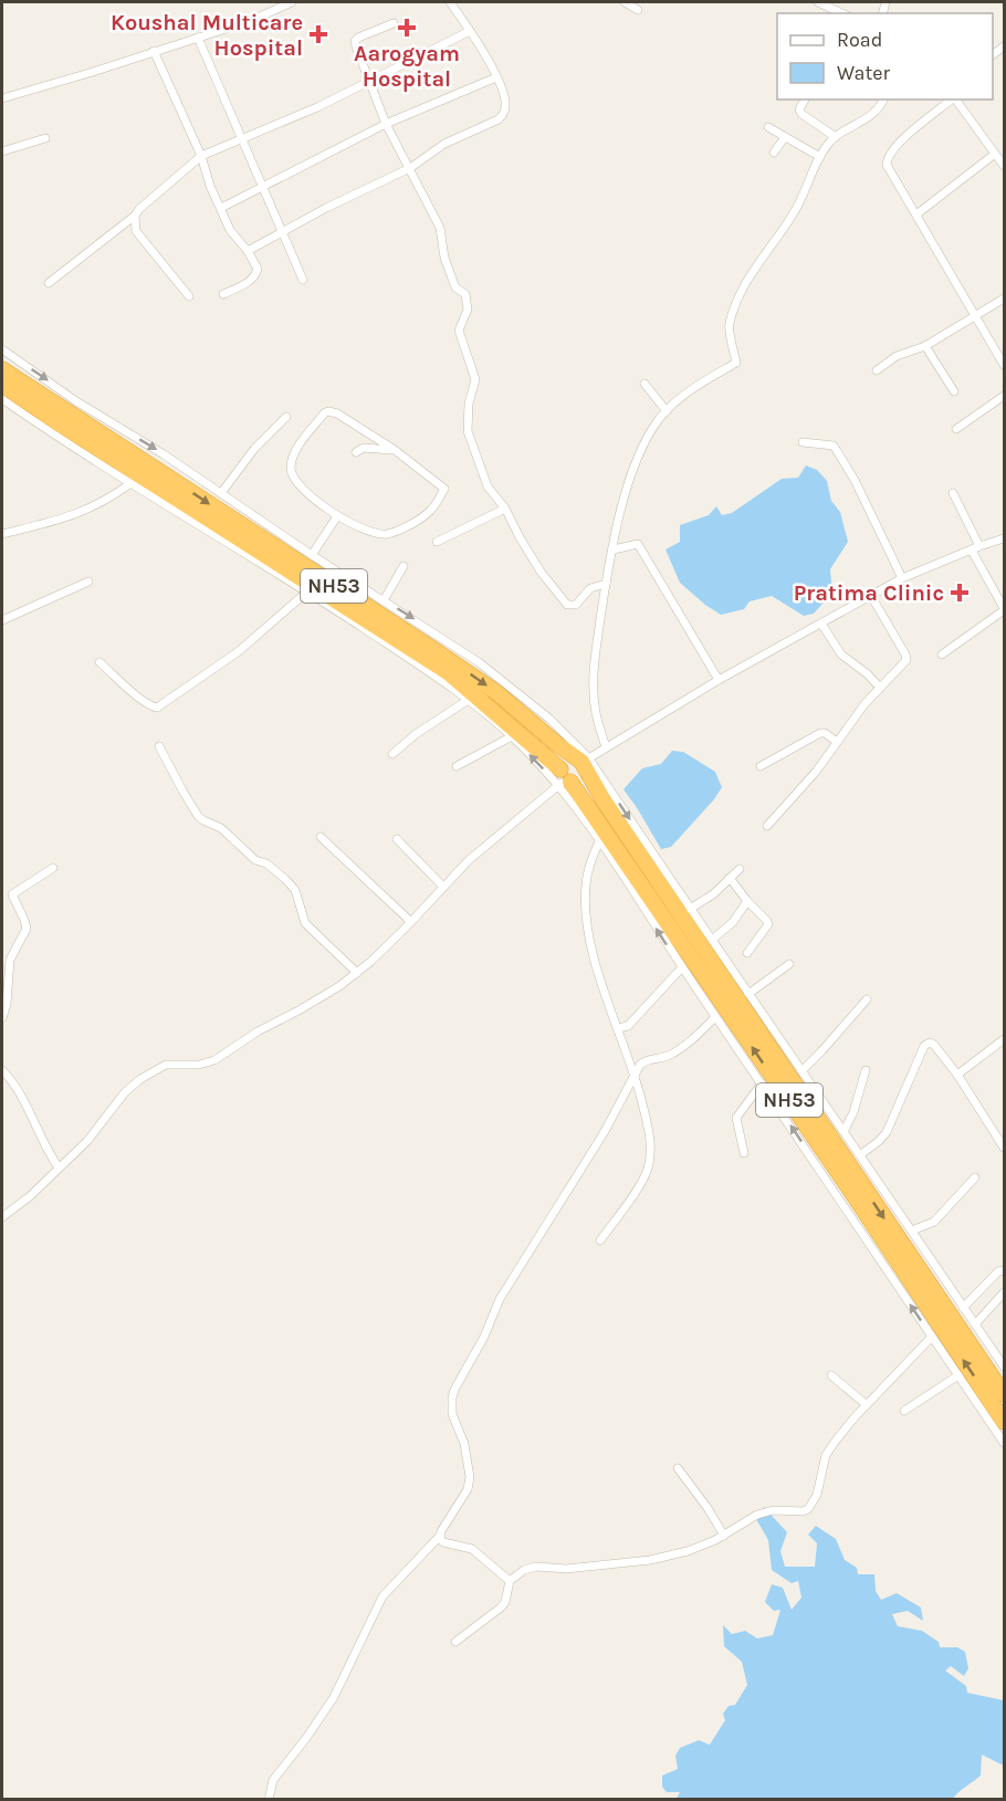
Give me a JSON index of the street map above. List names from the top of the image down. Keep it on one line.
{"streets":{"highway":["NH53"]},"places":{"health":["Aarogyam Hospital","Koushal Multicare Hospital","Pratima Clinic"]},"legend":["Road","Water"]}
